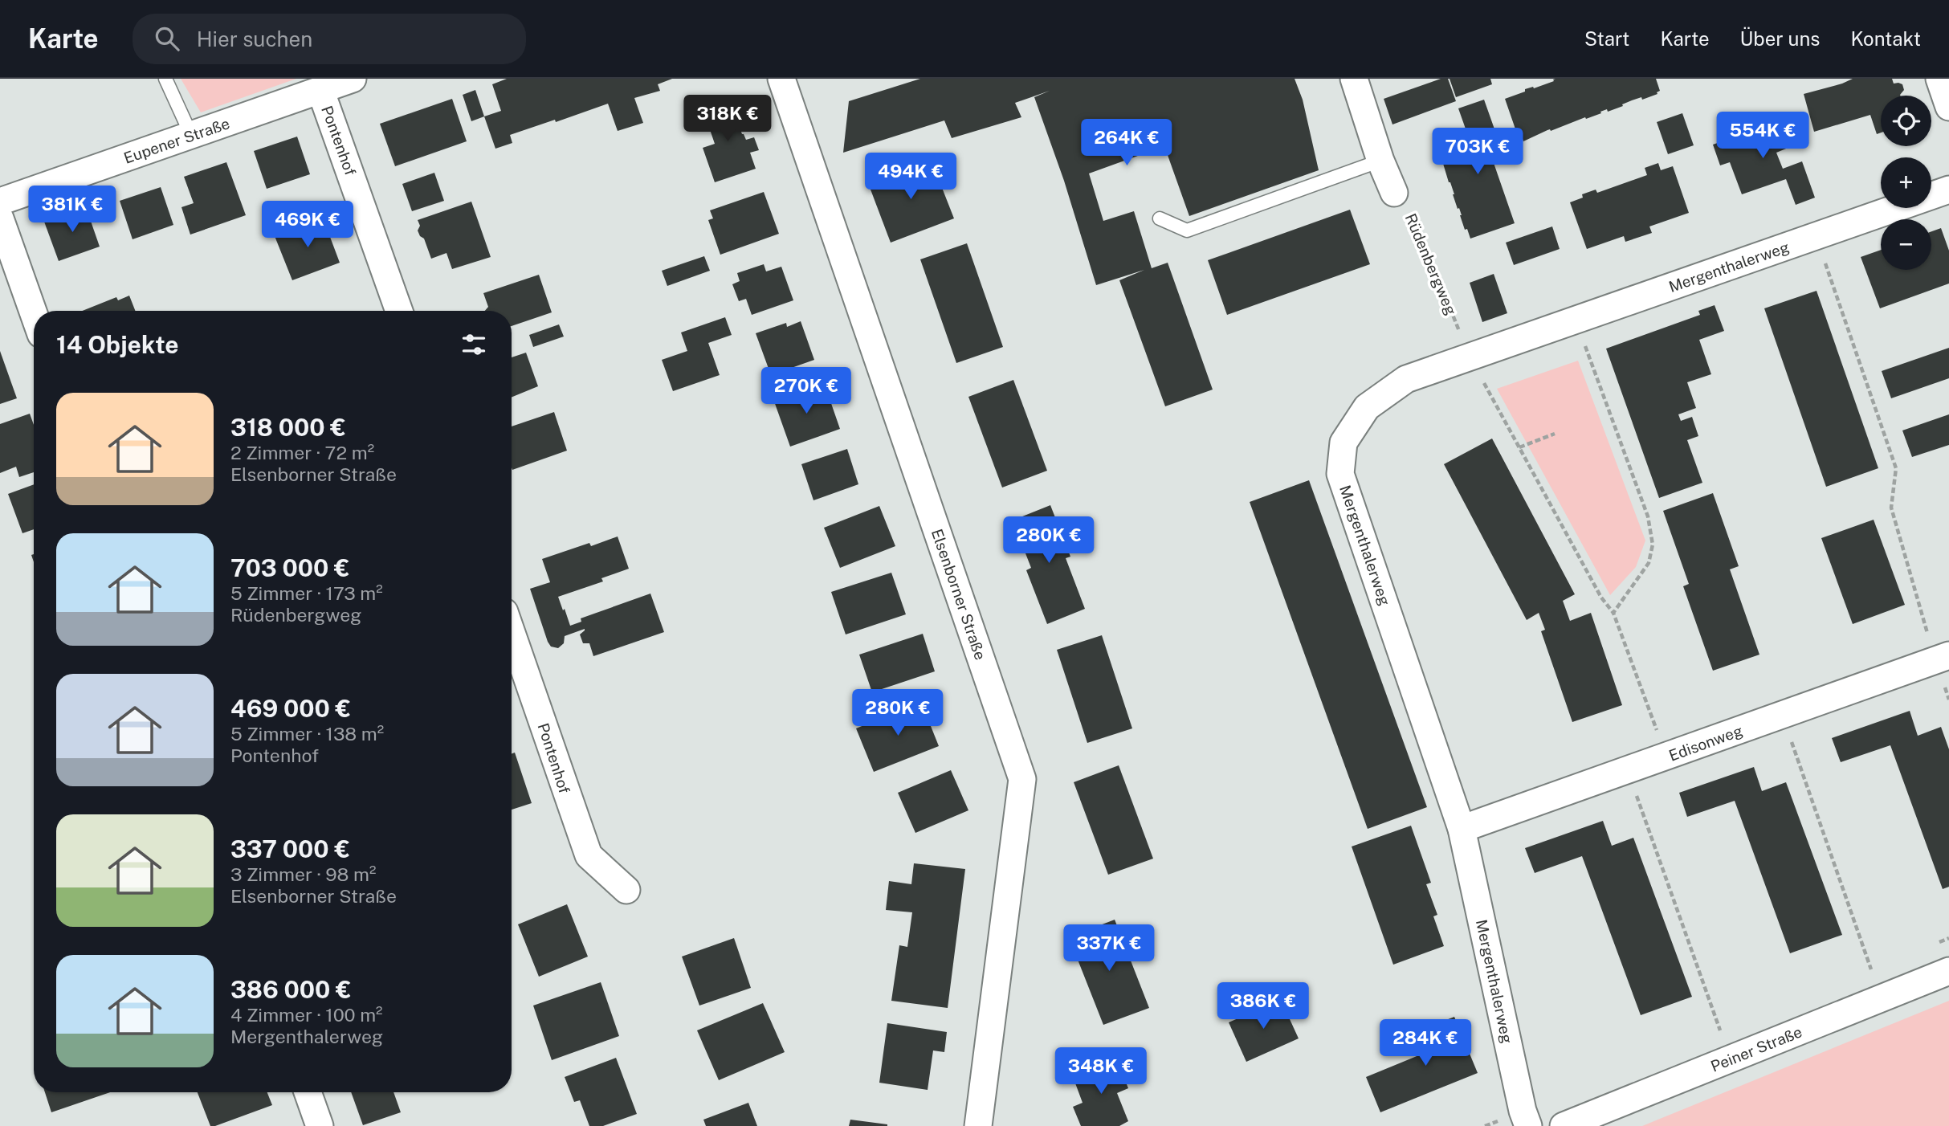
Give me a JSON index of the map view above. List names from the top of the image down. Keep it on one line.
{"streets":{"street":["Eupener Straße","Pontenhof","Mergenthalerweg","Elsenborner Straße","Edisonweg","Peiner Straße"],"path":["Rüdenbergweg"]},"crossings":[["Eupener Straße","Pontenhof"],["Rüdenbergweg","Mergenthalerweg"],["Rüdenbergweg","Edisonweg"],["Mergenthalerweg","Edisonweg"]],"page":{"header":"Karte","search":"Hier suchen","nav":["Start","Karte","Über uns","Kontakt"],"price":["318K €","554K €","264K €","703K €","494K €","381K €","469K €","270K €","280K €","280K €","337K €","386K €","284K €","348K €"],"map_buttons":["+","−"],"heading":"14 Objekte","list":[{"name":"318 000 €","note":"2 Zimmer · 72 m² · Elsenborner Straße"},{"name":"703 000 €","note":"5 Zimmer · 173 m² · Rüdenbergweg"},{"name":"469 000 €","note":"5 Zimmer · 138 m² · Pontenhof"},{"name":"337 000 €","note":"3 Zimmer · 98 m² · Elsenborner Straße"},{"name":"386 000 €","note":"4 Zimmer · 100 m² · Mergenthalerweg"}]}}
